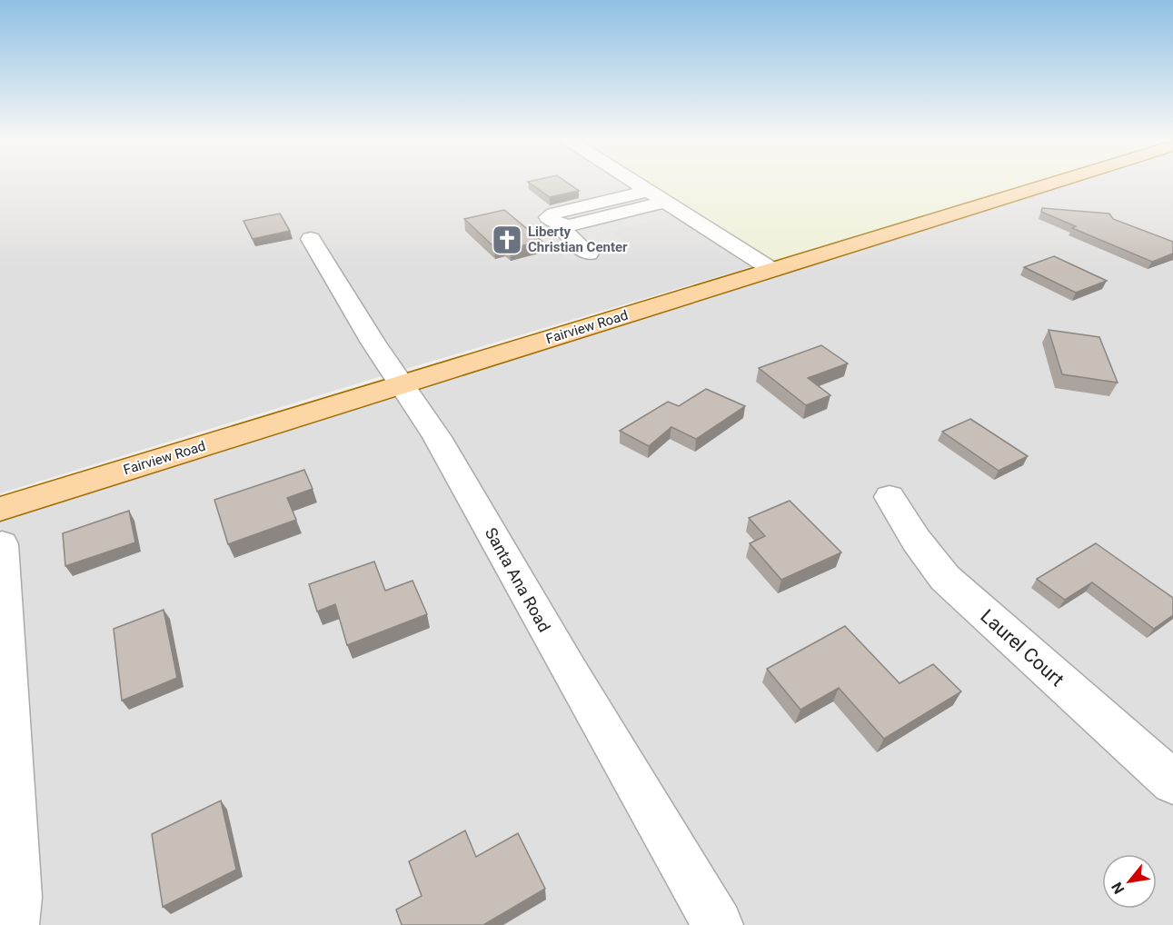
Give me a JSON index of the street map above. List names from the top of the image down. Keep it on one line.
{"streets":{"main road":["Fairview Road"],"street":["Santa Ana Road","Laurel Court"]},"crossings":[["Fairview Road","Santa Ana Road"]],"places":{"church":["Liberty Christian Center"]},"north":"bottom left"}
